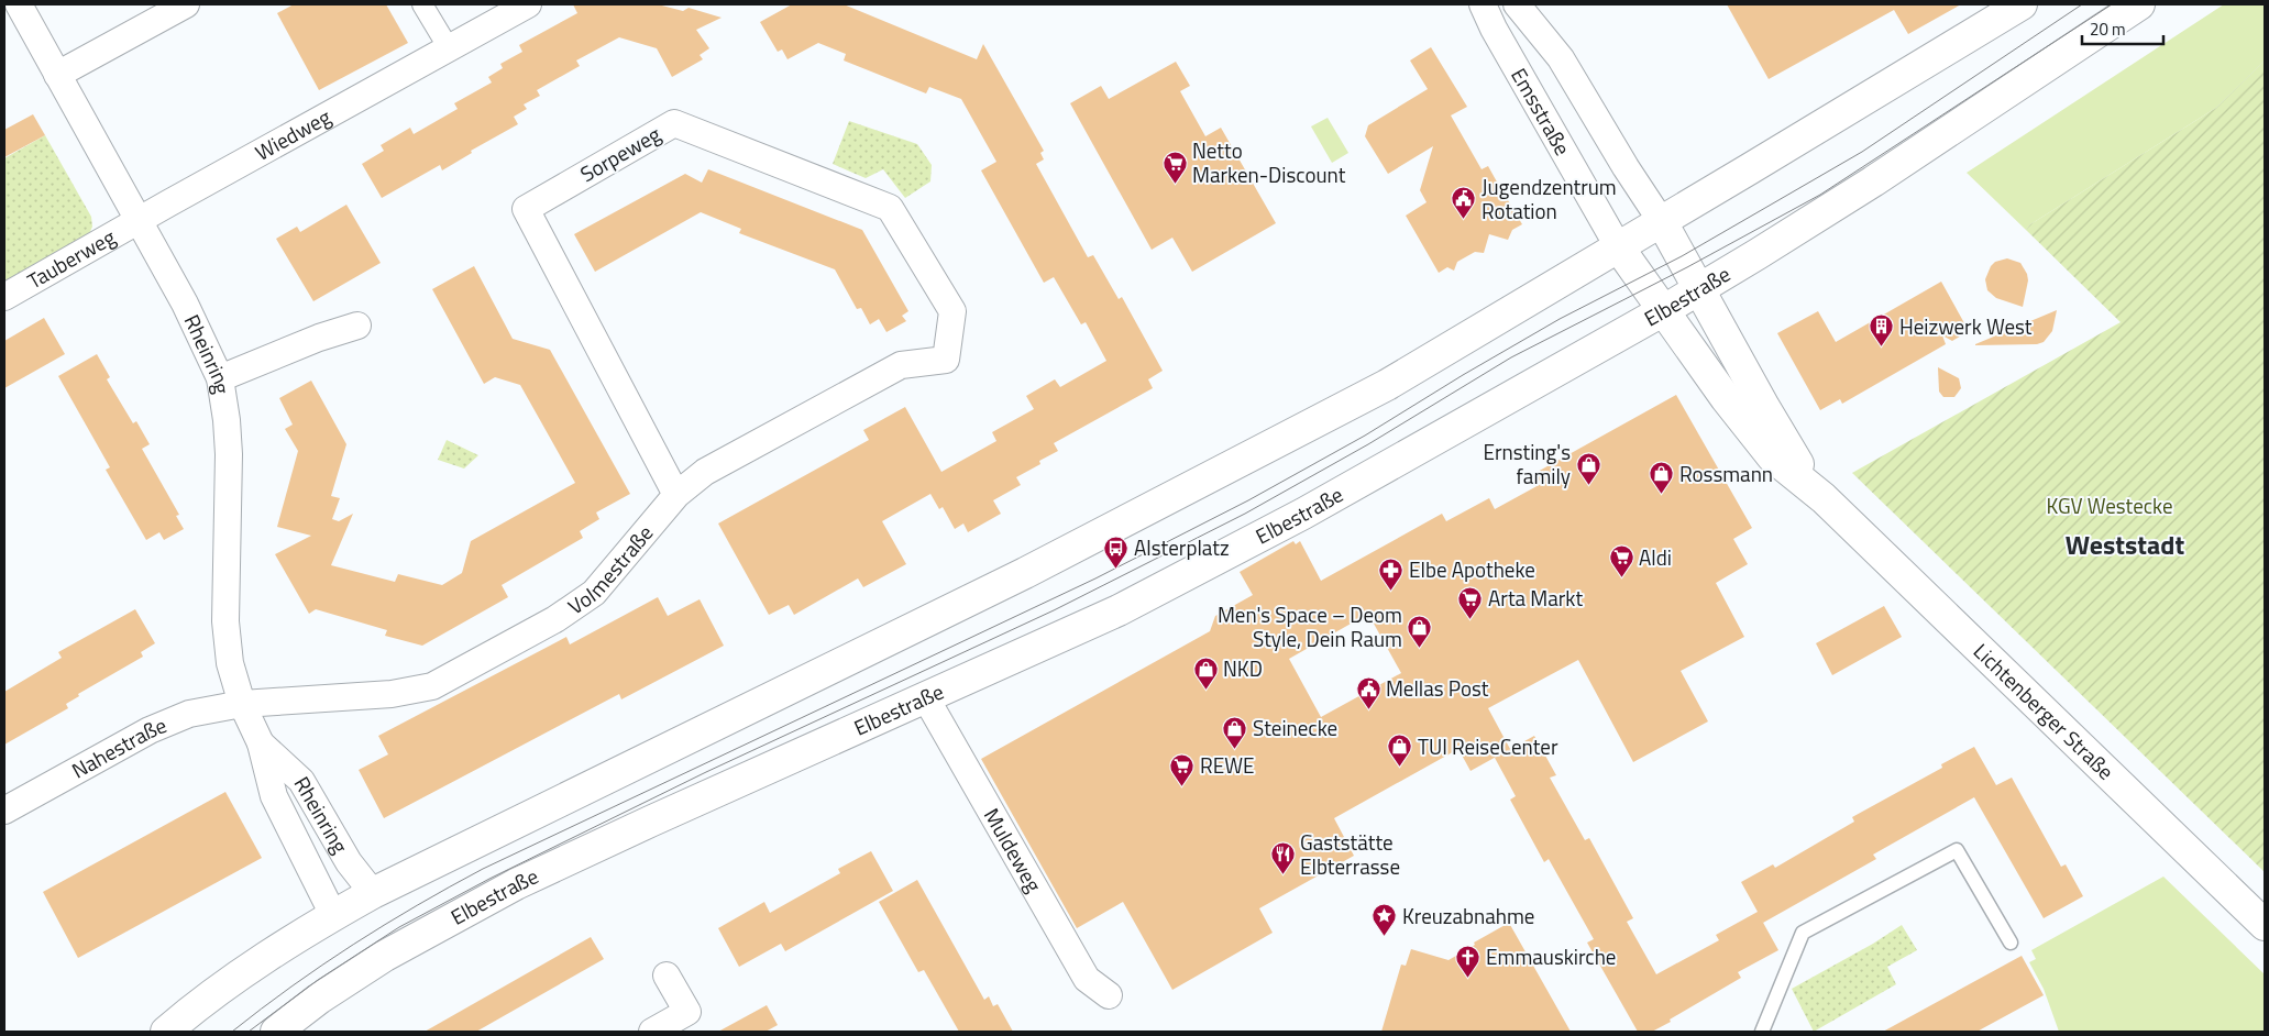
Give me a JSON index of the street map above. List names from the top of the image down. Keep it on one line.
{"streets":{"street":["Emsstraße","Wiedweg","Sorpeweg","Tauberweg","Elbestraße","Rheinring","Volmestraße","Lichtenberger Straße","Nahestraße","Muldeweg"]},"crossings":[["Emsstraße","Lichtenberger Straße"],["Wiedweg","Tauberweg"],["Wiedweg","Rheinring"],["Sorpeweg","Volmestraße"],["Tauberweg","Rheinring"],["Elbestraße","Lichtenberger Straße"],["Elbestraße","Muldeweg"],["Rheinring","Volmestraße"],["Rheinring","Nahestraße"],["Volmestraße","Nahestraße"]],"districts":["Weststadt"],"parks":["KGV Westecke"],"places":{"supermarket":["Netto Marken-Discount","Aldi","Arta Markt","REWE"],"public building":["Jugendzentrum Rotation","Mellas Post"],"building":["Heizwerk West"],"shop":["Ernsting's family","Rossmann","Men's Space – Deom Style, Dein Raum","NKD","Steinecke","TUI ReiseCenter"],"bus stop":["Alsterplatz"],"pharmacy":["Elbe Apotheke"],"restaurant":["Gaststätte Elbterrasse"],"place":["Kreuzabnahme"],"church":["Emmauskirche"]},"scale_bar":"20 m"}
